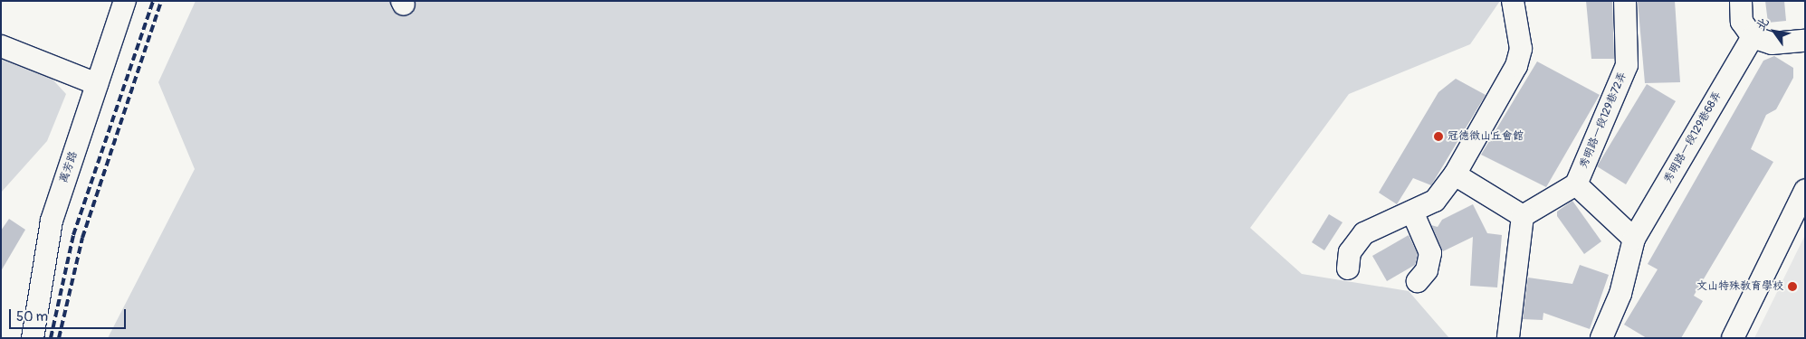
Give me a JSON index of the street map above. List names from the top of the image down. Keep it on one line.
{"streets":{"street":["秀明路一段129巷72弄","秀明路一段129巷68弄","萬芳路"]},"places":["冠德微山丘會館","文山特殊教育學校"],"scale_bar":"50 m","north":"top left"}
